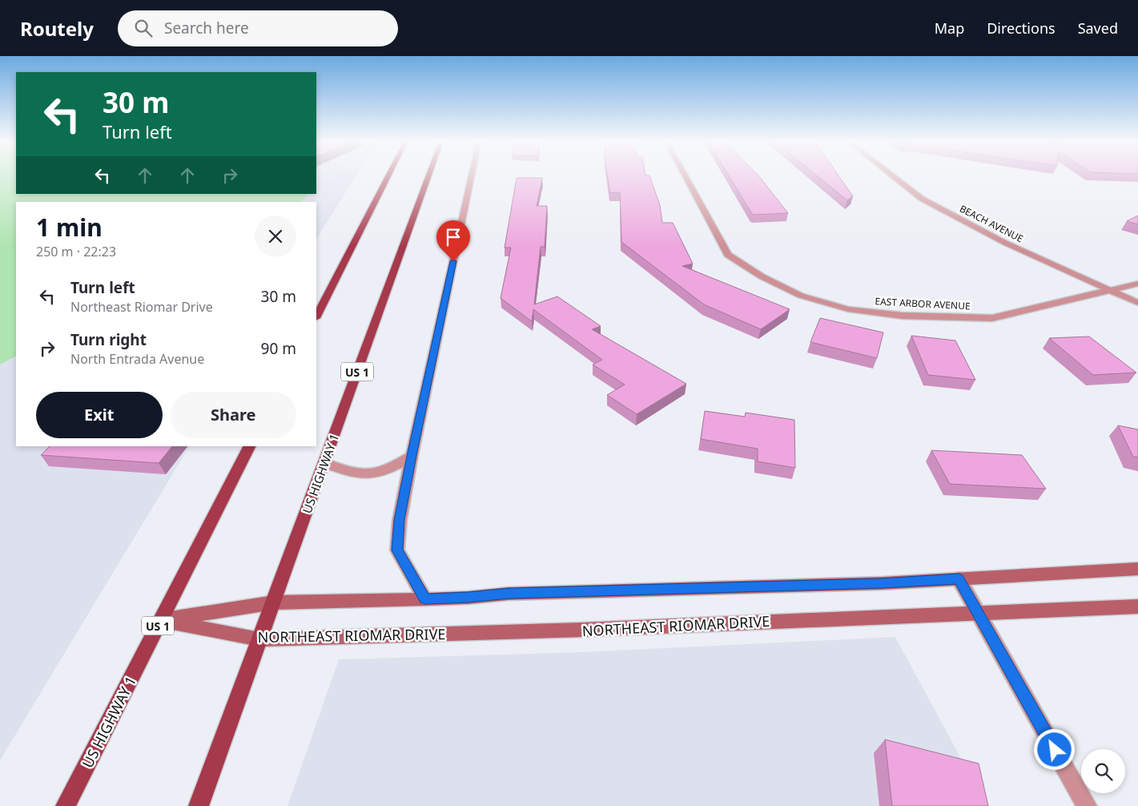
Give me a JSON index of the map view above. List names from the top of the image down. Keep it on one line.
{"streets":{"main road":["US 1","US HIGHWAY 1"],"street":["BEACH AVENUE","EAST ARBOR AVENUE","NORTHEAST RIOMAR DRIVE"]},"crossings":[["BEACH AVENUE","EAST ARBOR AVENUE"],["US HIGHWAY 1","NORTHEAST RIOMAR DRIVE"]],"page":{"header":"Routely","search":"Search here","nav":["Map","Directions","Saved"],"turn":["30 m","Turn left"],"heading":["1 min","250 m · 22:23"],"list":[{"name":"Turn left","note":"Northeast Riomar Drive","value":"30 m"},{"name":"Turn right","note":"North Entrada Avenue","value":"90 m"}],"buttons":["Exit","Share"]}}
